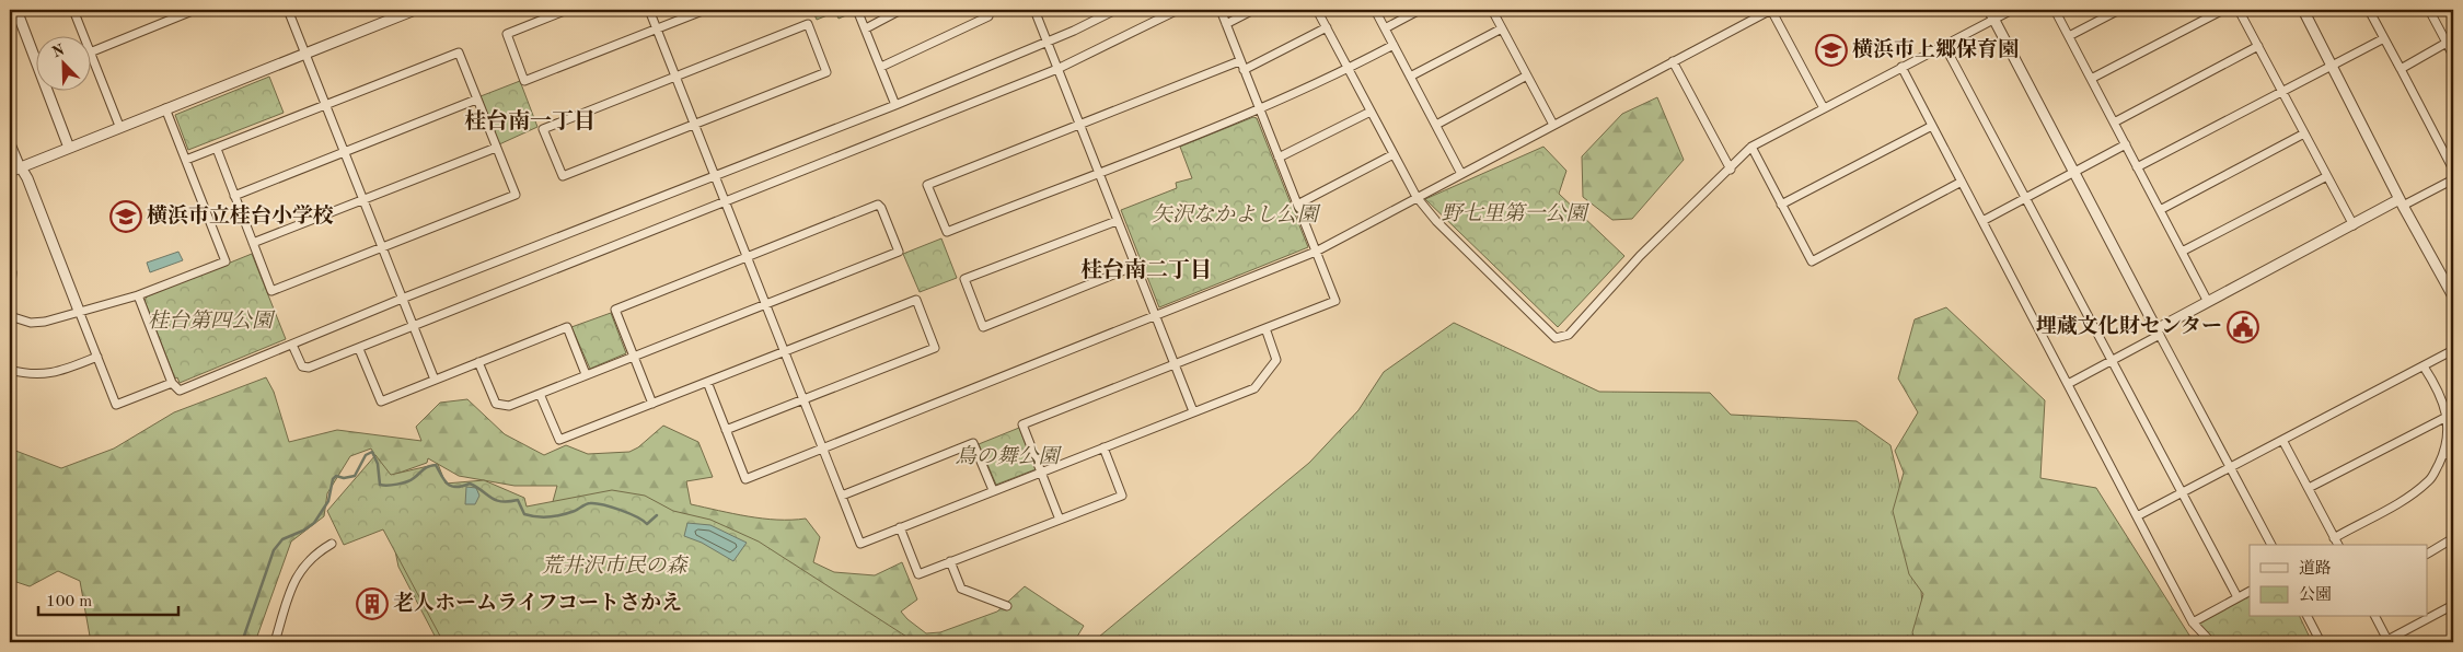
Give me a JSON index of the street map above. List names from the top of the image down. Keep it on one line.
{"districts":["桂台南一丁目","桂台南二丁目"],"parks":["野七里第一公園","矢沢なかよし公園","桂台第四公園","鳥の舞公園","荒井沢市民の森"],"places":{"school or university":["横浜市上郷保育園","横浜市立桂台小学校"],"public building":["埋蔵文化財センター"],"building":["老人ホームライフコートさかえ"]},"legend":["道路","公園"],"scale_bar":"100 m","north":"top left"}
